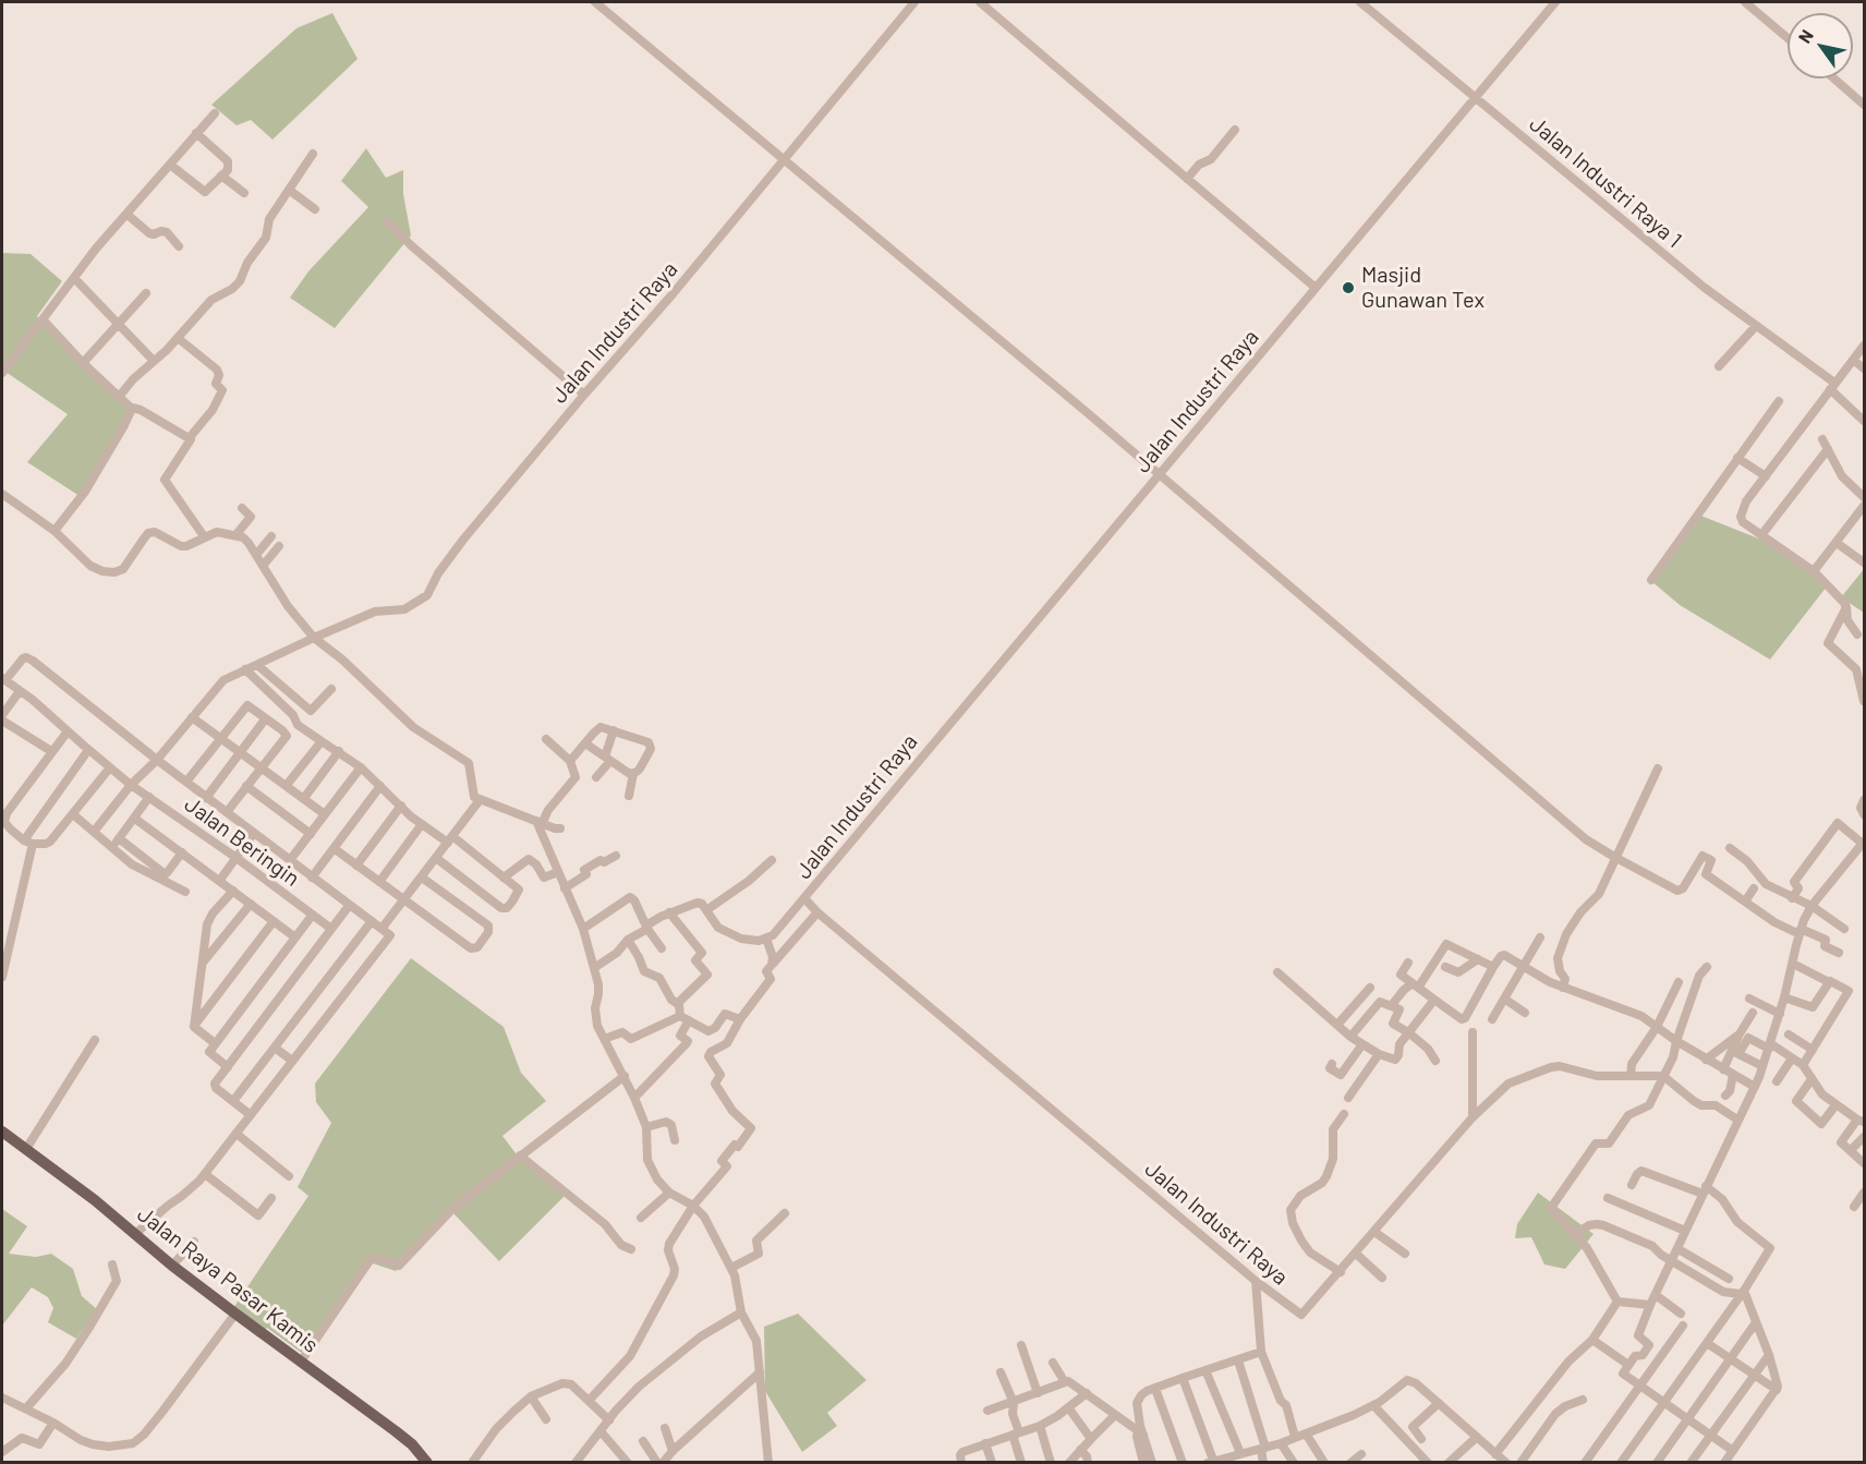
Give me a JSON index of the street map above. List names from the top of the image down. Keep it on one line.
{"streets":{"main road":["Jalan Raya Pasar Kamis"],"street":["Jalan Industri Raya 1","Jalan Industri Raya","Jalan Beringin"]},"crossings":[["Jalan Industri Raya 1","Jalan Industri Raya"],["Jalan Industri Raya","Jalan Beringin"]],"places":["Masjid Gunawan Tex"],"north":"top left"}
